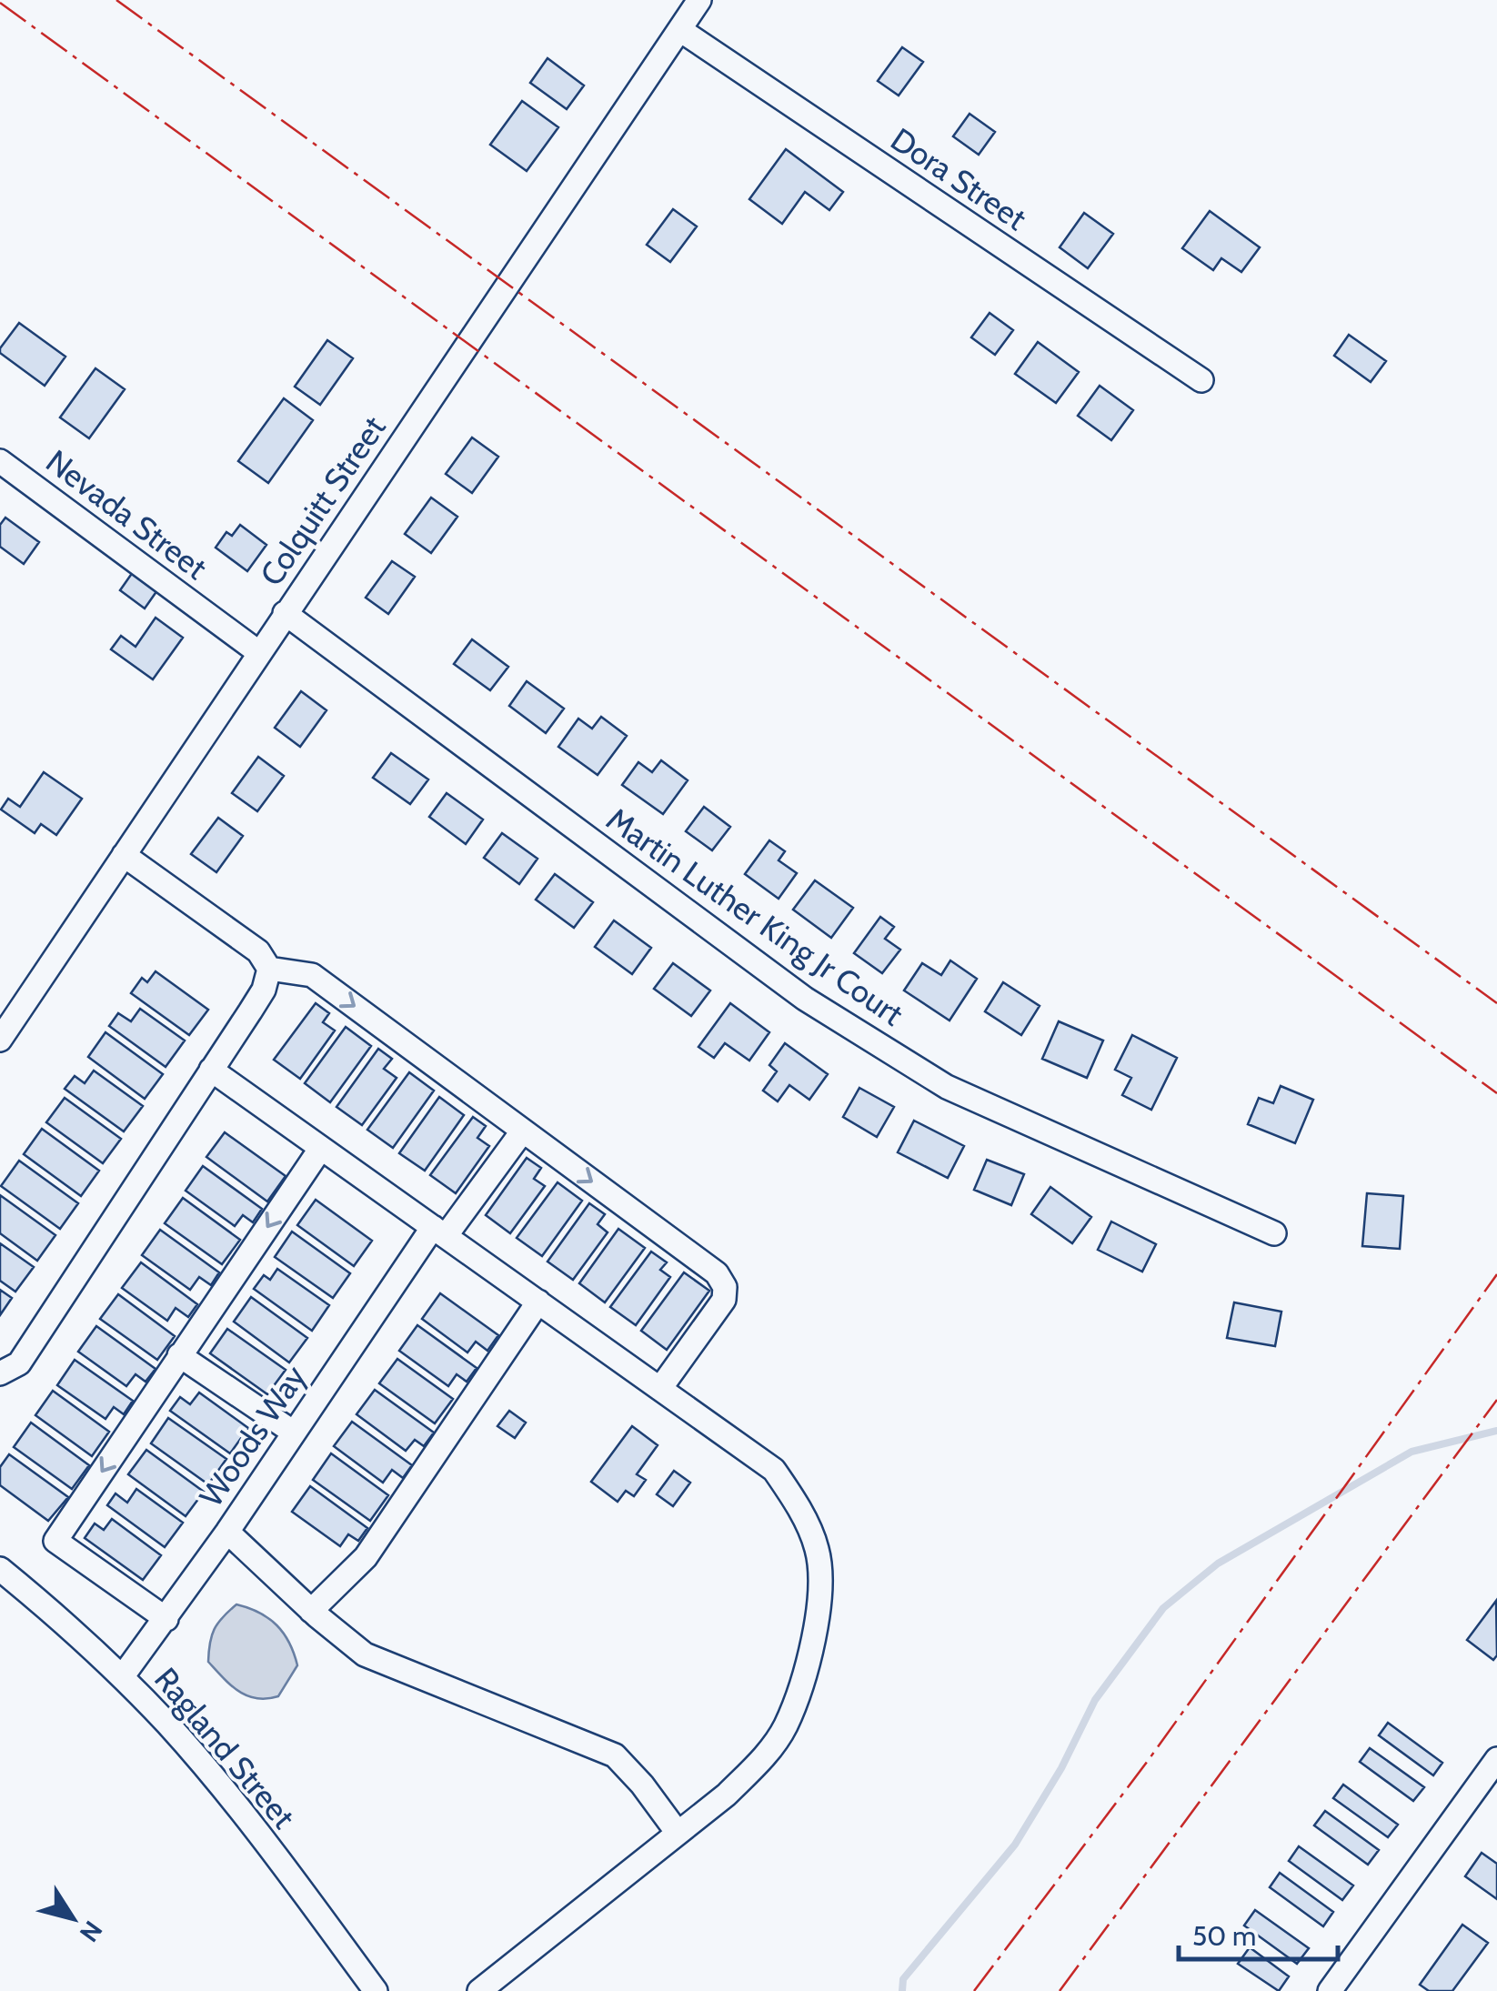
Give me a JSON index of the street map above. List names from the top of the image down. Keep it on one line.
{"streets":{"street":["Dora Street","Colquitt Street","Nevada Street","Martin Luther King Jr Court","Woods Way","Ragland Street"]},"crossings":[["Dora Street","Colquitt Street"],["Colquitt Street","Nevada Street"],["Colquitt Street","Martin Luther King Jr Court"],["Woods Way","Ragland Street"]],"scale_bar":"50 m","north":"bottom right"}
